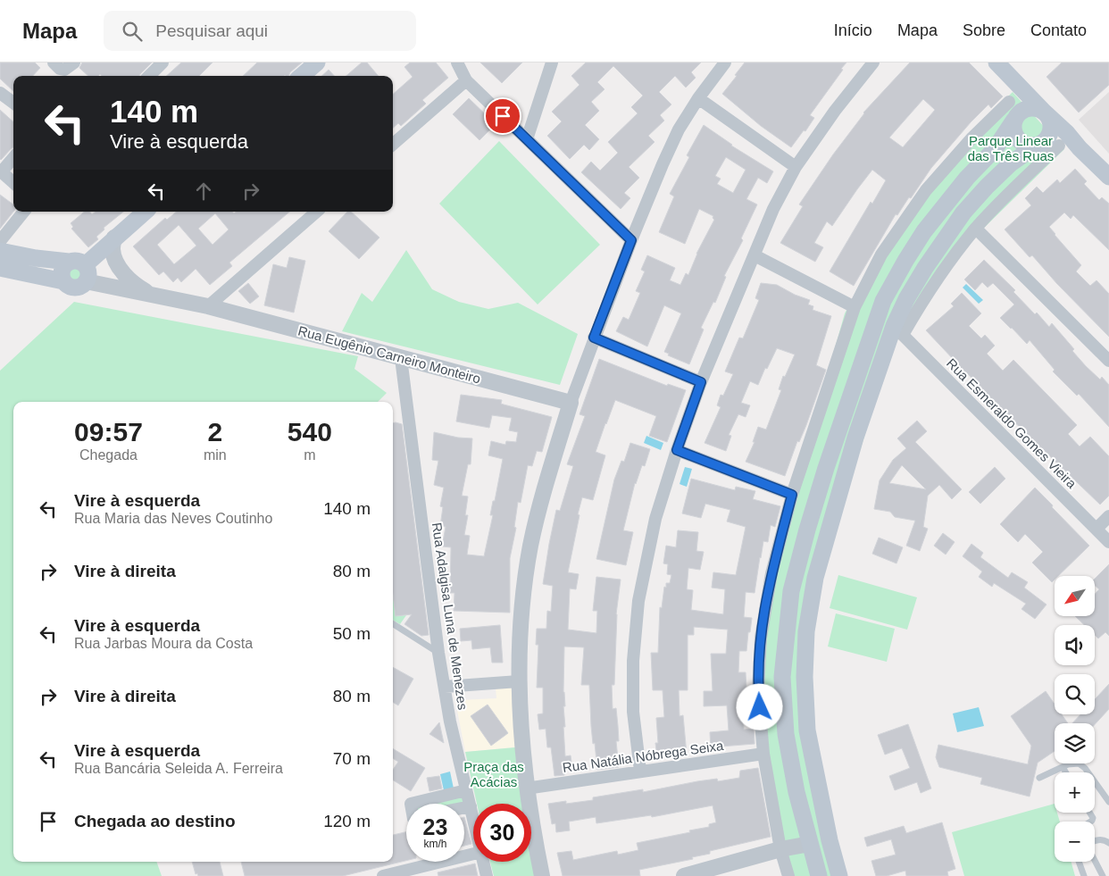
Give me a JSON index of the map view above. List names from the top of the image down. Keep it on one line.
{"streets":{"street":["Rua Eugênio Carneiro Monteiro","Rua Esmeraldo Gomes Vieira","Rua Adalgisa Luna de Menezes","Rua Natália Nóbrega Seixa"]},"crossings":[["Rua Eugênio Carneiro Monteiro","Rua Adalgisa Luna de Menezes"]],"parks":["Parque Linear das Três Ruas","Praça das Acácias"],"north":"bottom left","page":{"header":"Mapa","search":"Pesquisar aqui","nav":["Início","Mapa","Sobre","Contato"],"turn":["140 m","Vire à esquerda"],"eta":["09:57","Chegada","2","min","540","m"],"list":[{"name":"Vire à esquerda","note":"Rua Maria das Neves Coutinho","value":"140 m"},{"name":"Vire à direita","value":"80 m"},{"name":"Vire à esquerda","note":"Rua Jarbas Moura da Costa","value":"50 m"},{"name":"Vire à direita","value":"80 m"},{"name":"Vire à esquerda","note":"Rua Bancária Seleida A. Ferreira","value":"70 m"},{"name":"Chegada ao destino","value":"120 m"}],"map_buttons":["+","−"],"speed":"23 km/h","limit":"30"}}
